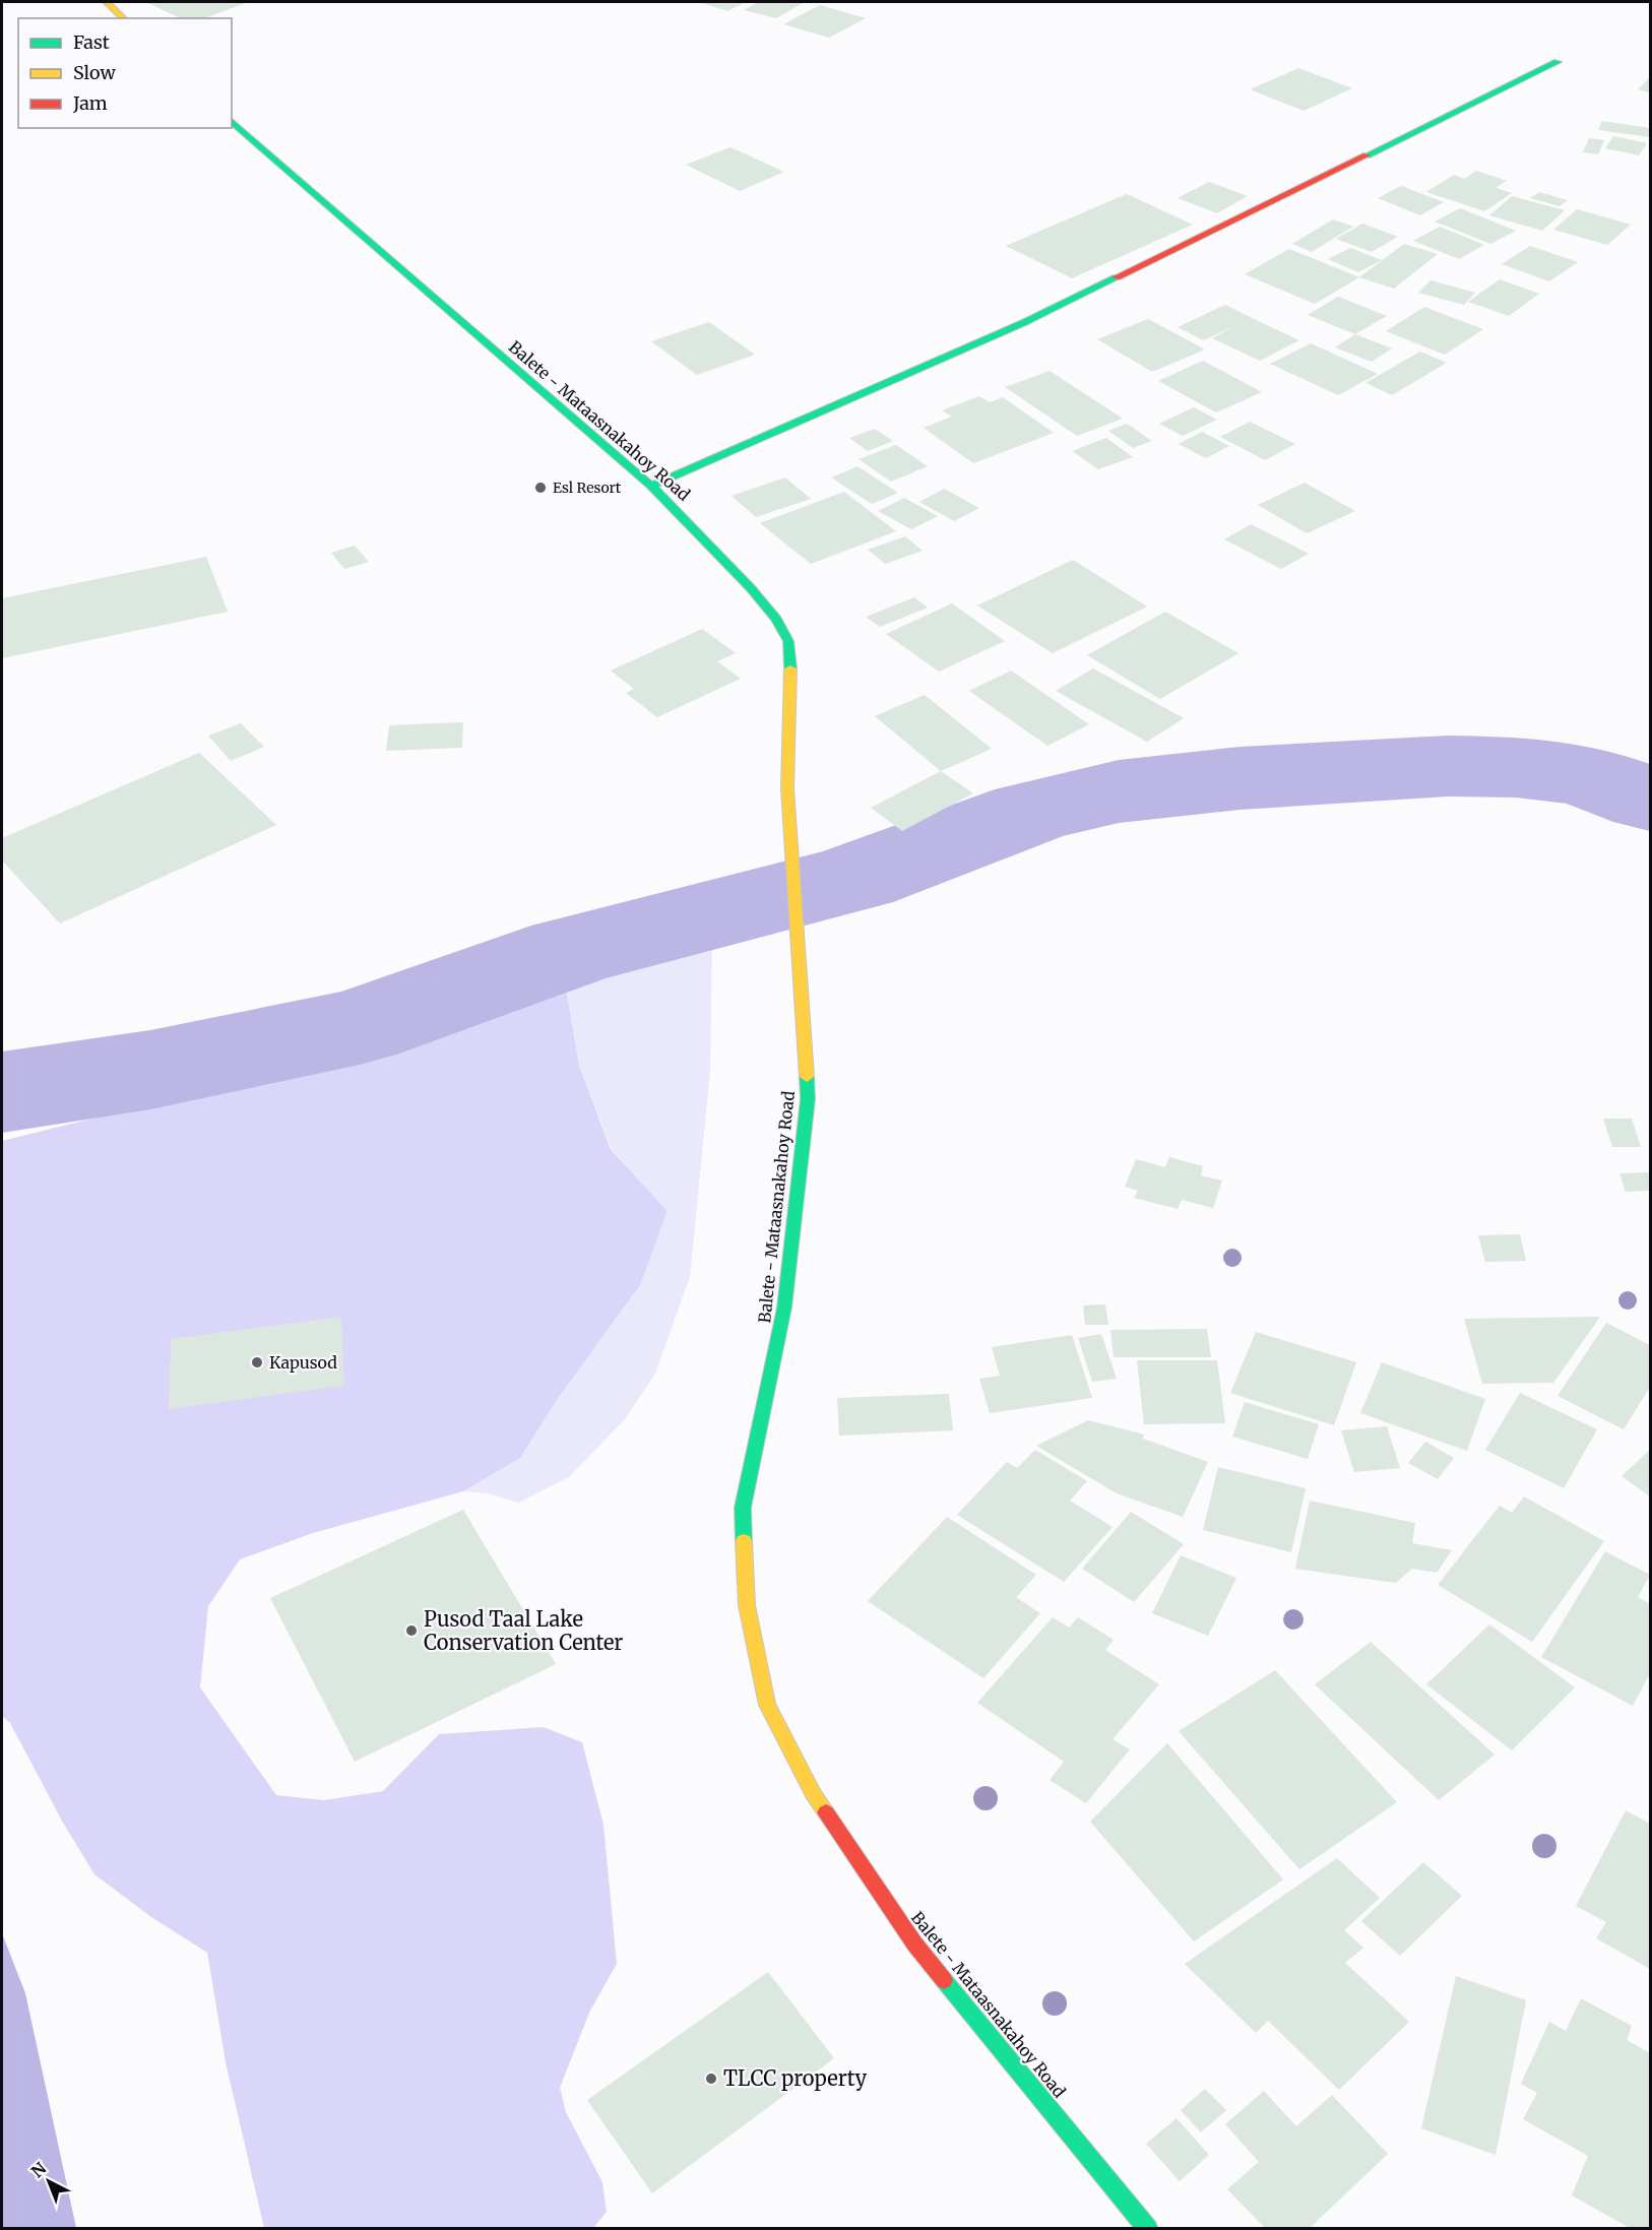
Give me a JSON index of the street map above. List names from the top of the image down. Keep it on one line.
{"streets":{"main road":["Balete - Mataasnakahoy Road"]},"places":["Esl Resort","Kapusod","Pusod Taal Lake Conservation Center","TLCC property"],"legend":["Fast","Slow","Jam"],"north":"top left"}
